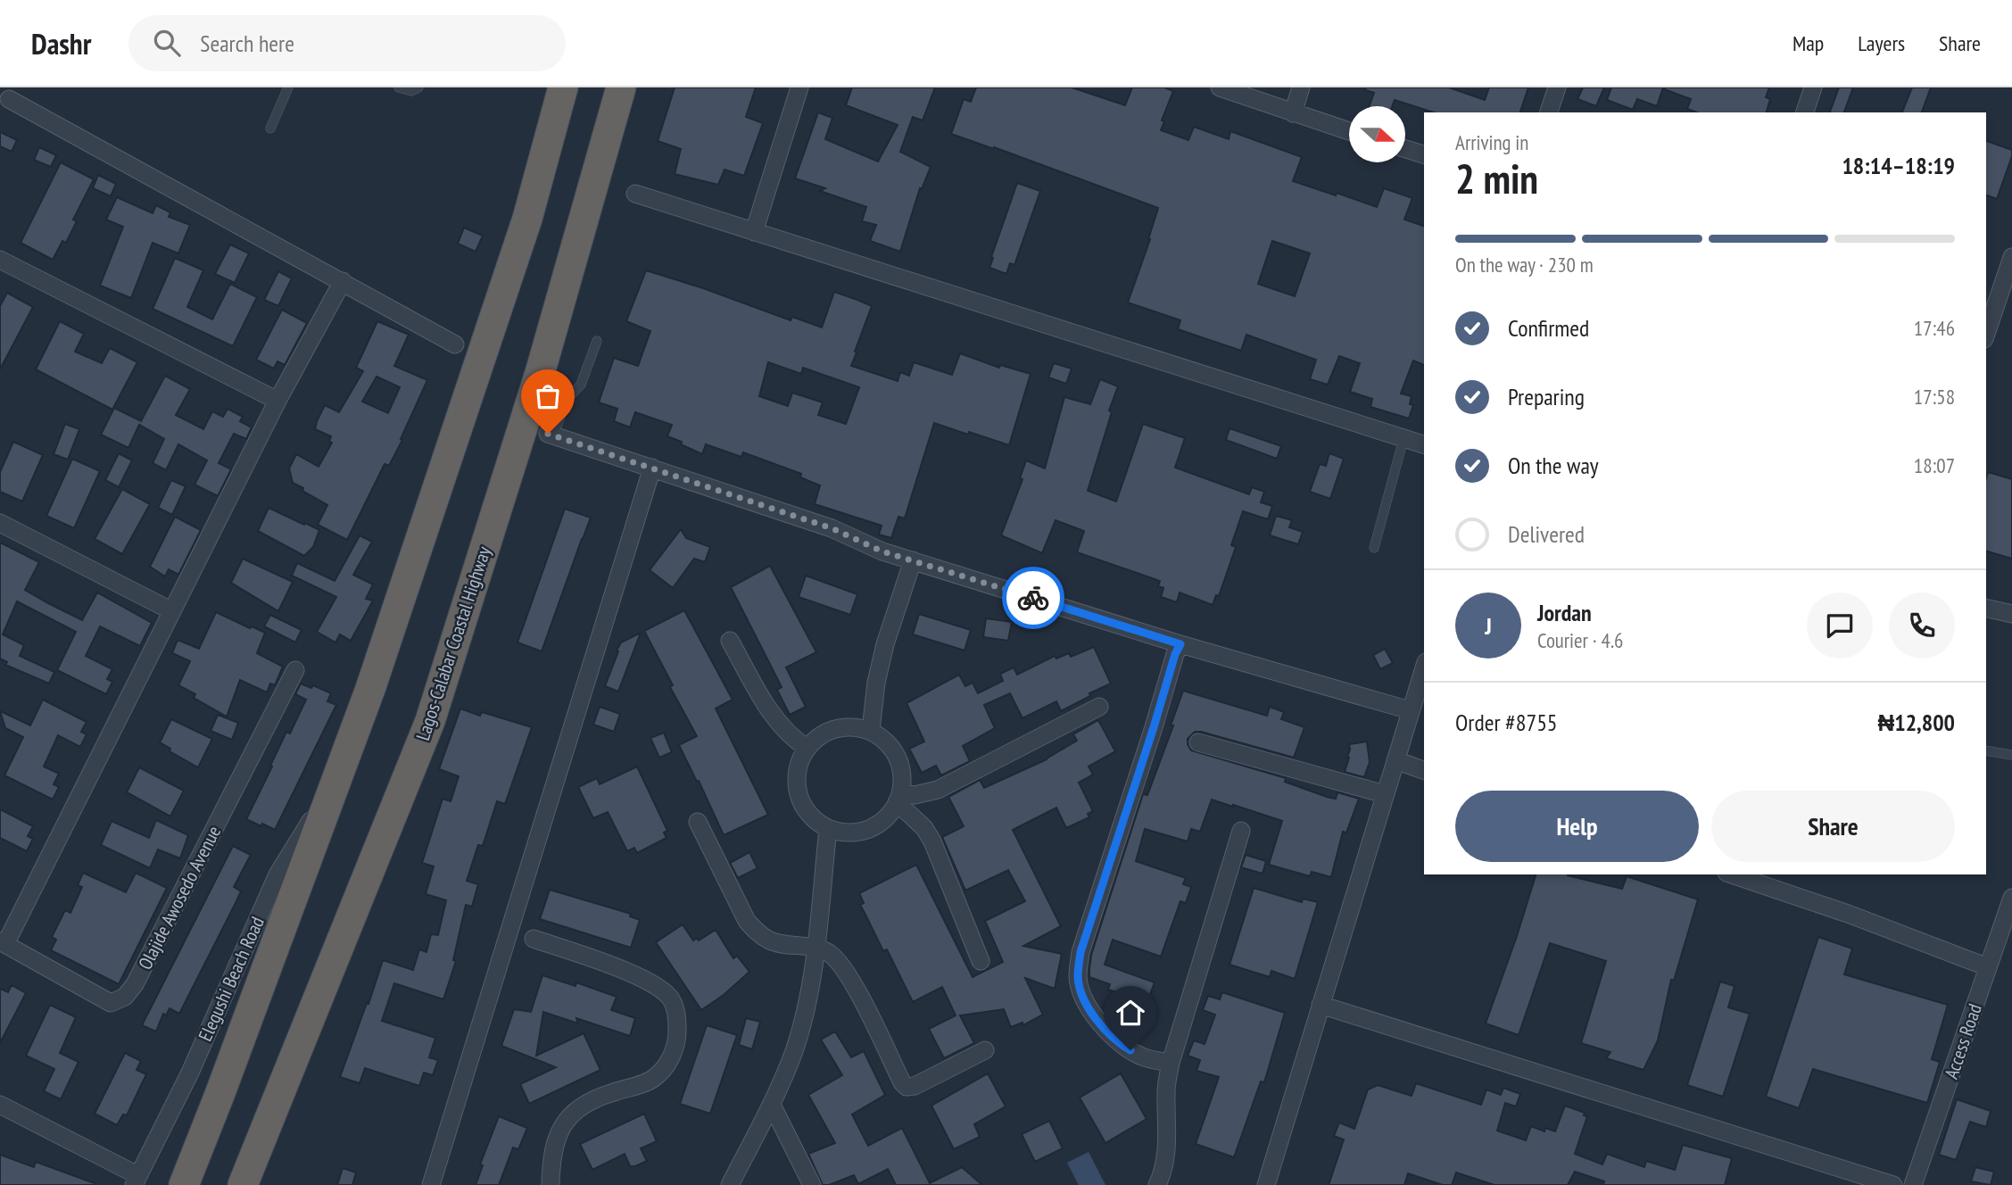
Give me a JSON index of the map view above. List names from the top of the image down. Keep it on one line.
{"streets":{"highway":["Lagos-Calabar Coastal Highway"],"street":["Olajide Awosedo Avenue","Elegushi Beach Road","Access Road"]},"north":"right","page":{"header":"Dashr","search":"Search here","nav":["Map","Layers","Share"],"heading":["2 min","Arriving in","18:14–18:19"],"panel":["Jordan","Courier · 4.6","Order #8755","₦12,800"],"bar":"On the way · 230 m","list":[["Confirmed","17:46"],["Preparing","17:58"],["On the way","18:07"],"Delivered"],"round":"J","buttons":["Help","Share"]}}
